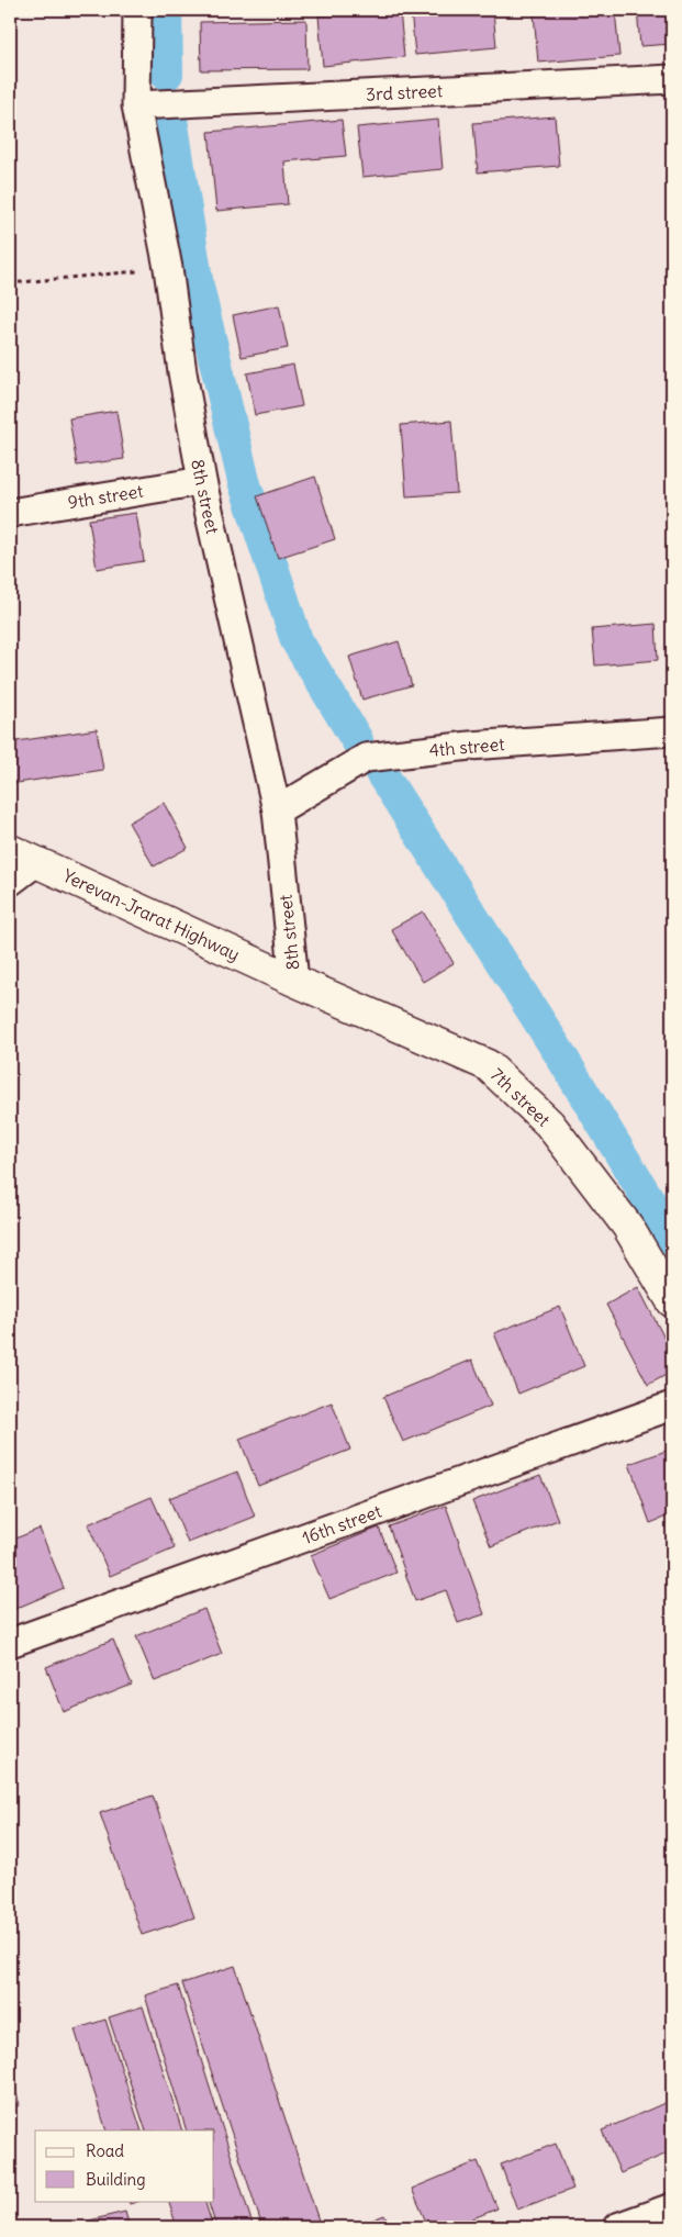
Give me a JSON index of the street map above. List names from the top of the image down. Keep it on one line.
{"streets":{"main road":["Yerevan-Jrarat Highway","7th street"],"street":["3rd street","9th street","8th street","4th street","16th street"]},"crossings":[["3rd street","8th street"],["9th street","8th street"],["8th street","4th street"],["8th street","Yerevan-Jrarat Highway"],["8th street","7th street"],["Yerevan-Jrarat Highway","7th street"]],"legend":["Road","Building"]}
